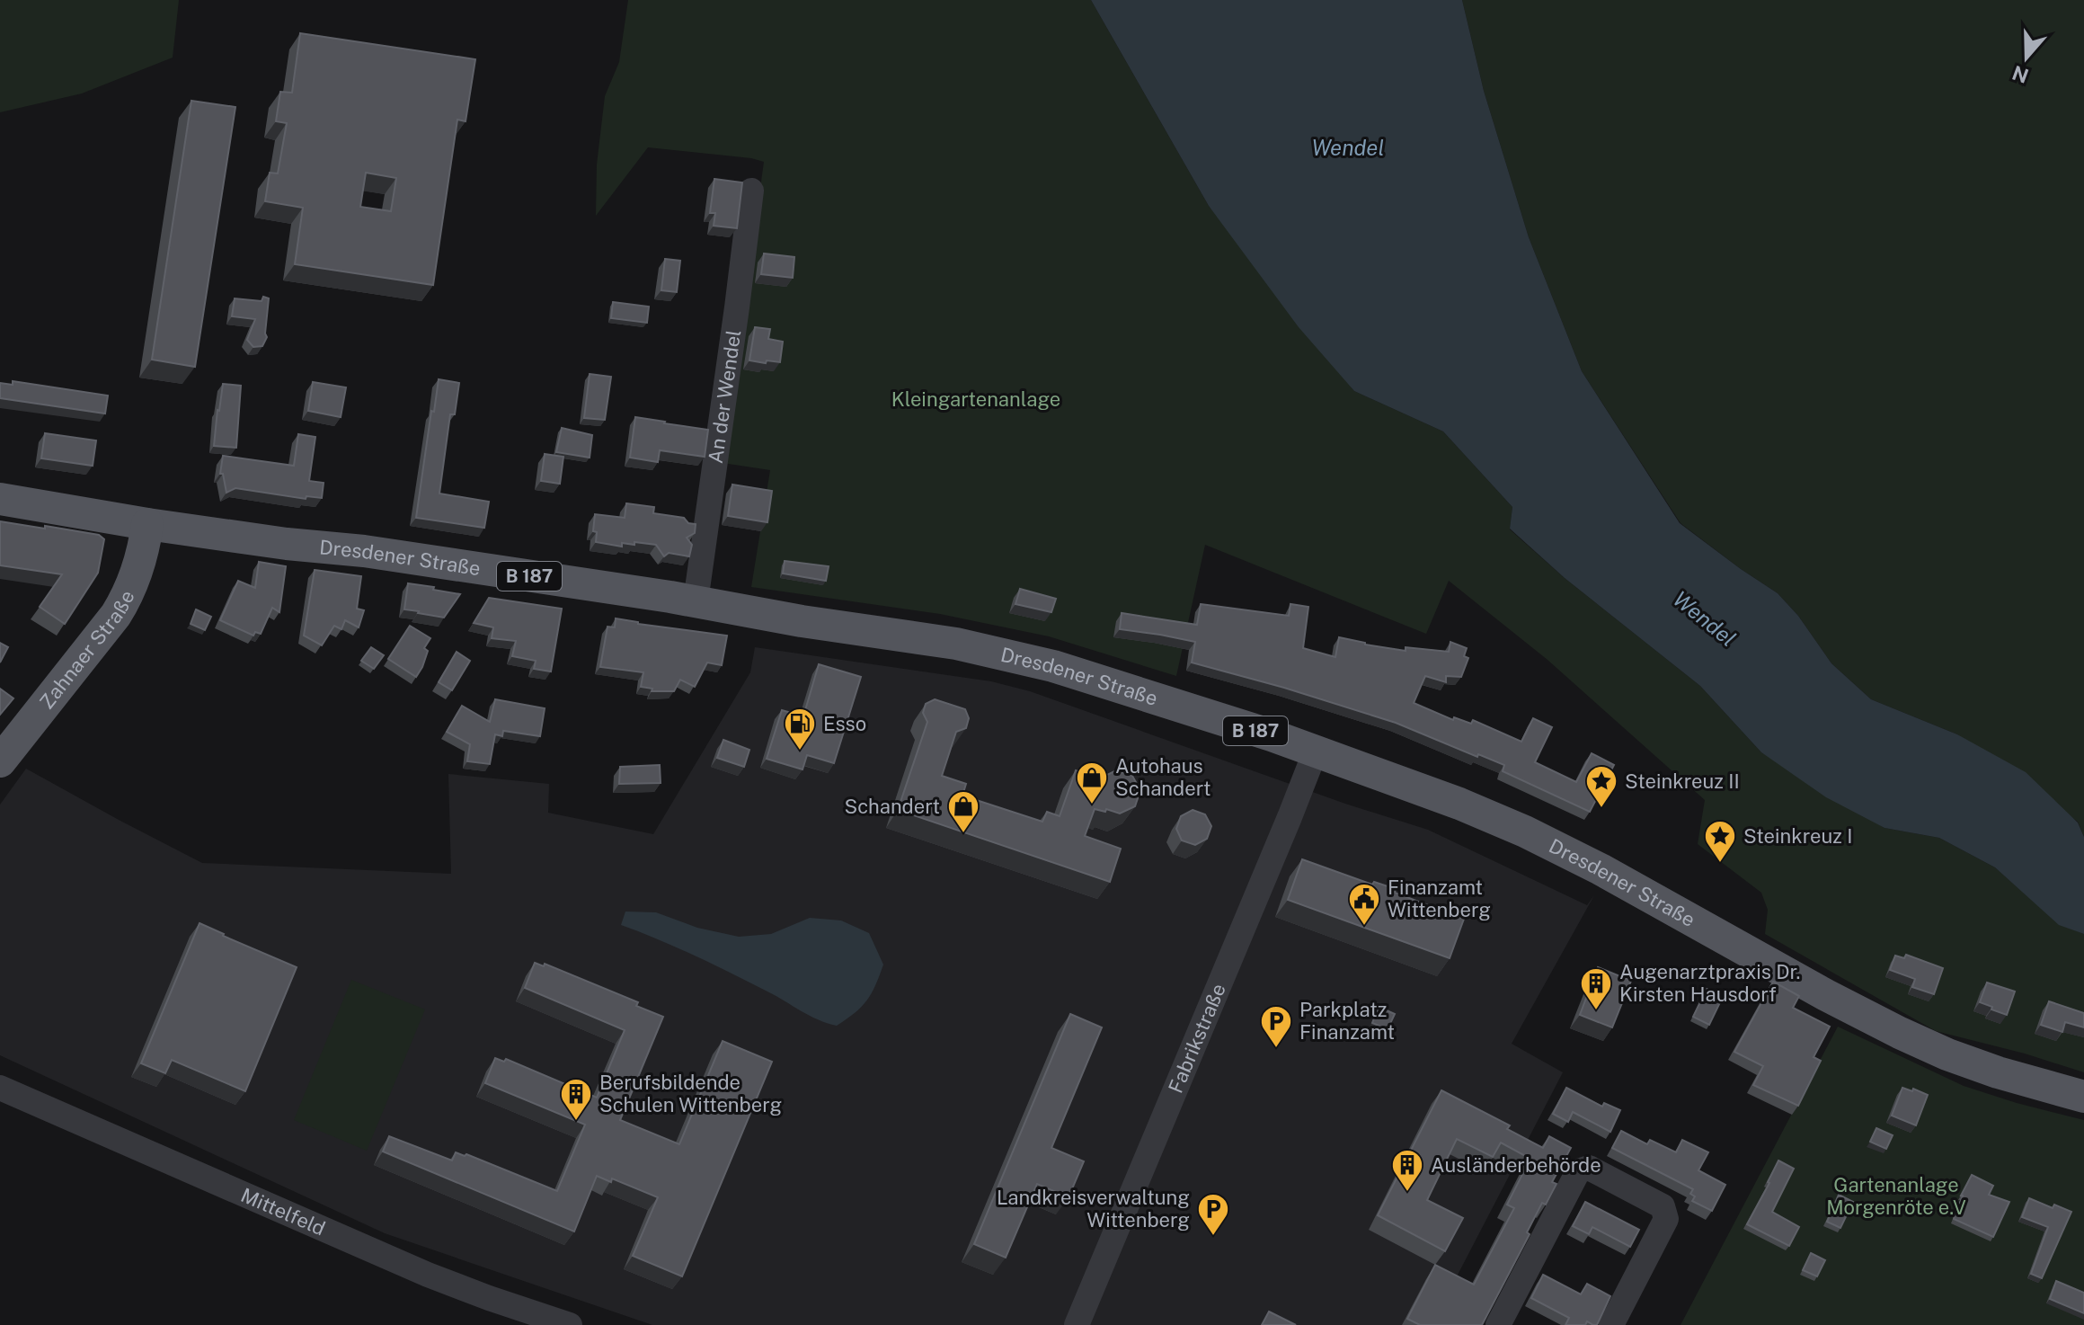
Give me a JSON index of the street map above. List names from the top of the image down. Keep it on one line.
{"streets":{"main road":["Dresdener Straße","B 187","Zahnaer Straße"],"street":["An der Wendel","Fabrikstraße","Mittelfeld"]},"crossings":[["An der Wendel","Dresdener Straße"],["Dresdener Straße","Zahnaer Straße"],["Dresdener Straße","Fabrikstraße"]],"water":["Wendel"],"parks":["Kleingartenanlage","Gartenanlage Morgenröte e.V"],"places":{"fuel station":["Esso"],"shop":["Autohaus Schandert","Schandert"],"place":["Steinkreuz II","Steinkreuz I"],"public building":["Finanzamt Wittenberg"],"building":["Augenarztpraxis Dr. Kirsten Hausdorf","Berufsbildende Schulen Wittenberg","Ausländerbehörde"],"parking":["Parkplatz Finanzamt","Landkreisverwaltung Wittenberg"]},"north":"bottom"}
